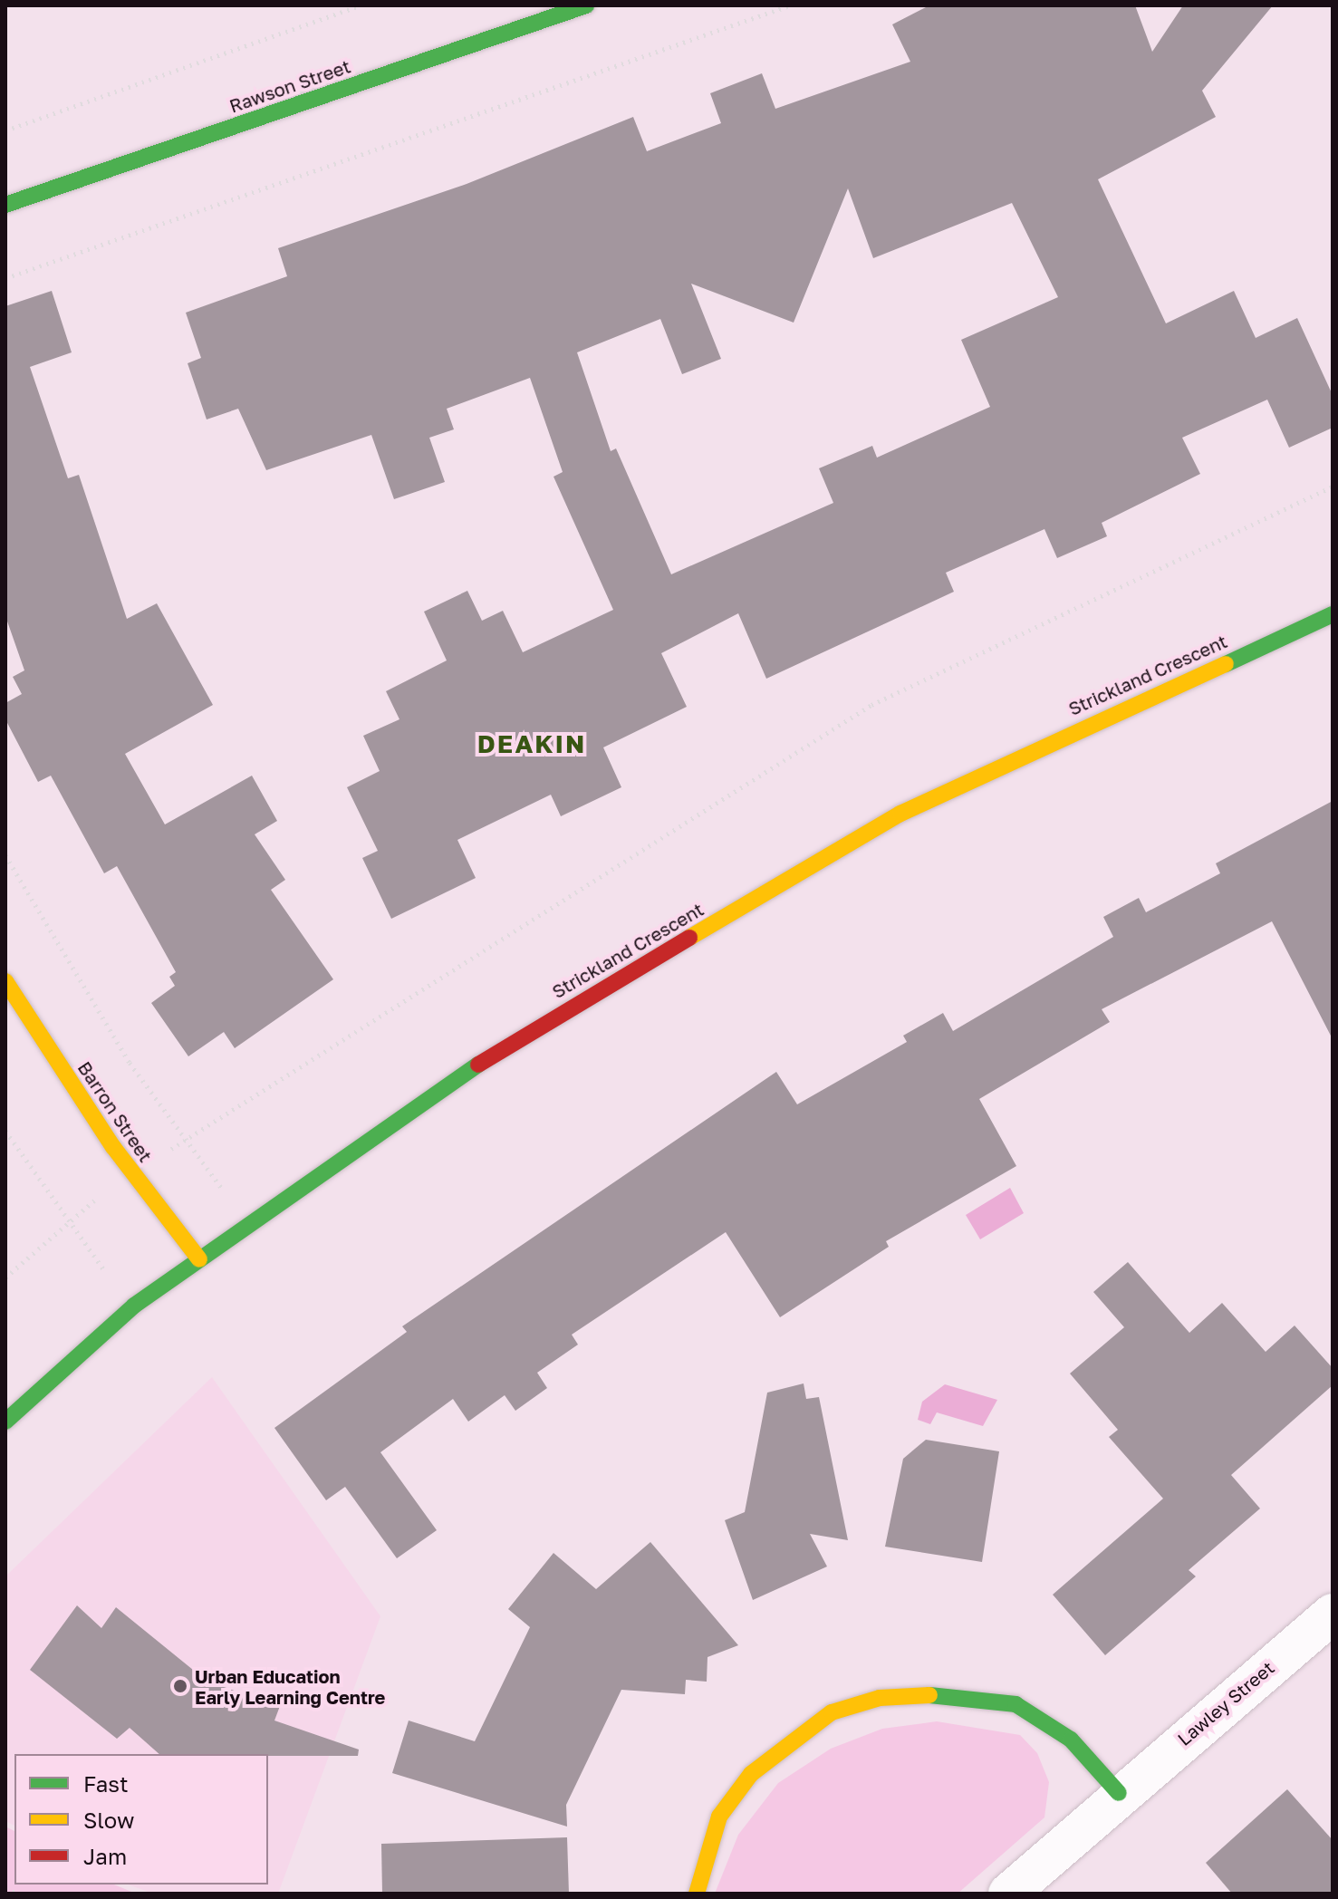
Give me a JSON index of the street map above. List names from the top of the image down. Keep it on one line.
{"streets":{"street":["Rawson Street","Strickland Crescent","Barron Street","Lawley Street"]},"crossings":[["Strickland Crescent","Barron Street"]],"districts":["DEAKIN"],"places":["Urban Education Early Learning Centre"],"legend":["Fast","Slow","Jam"]}
